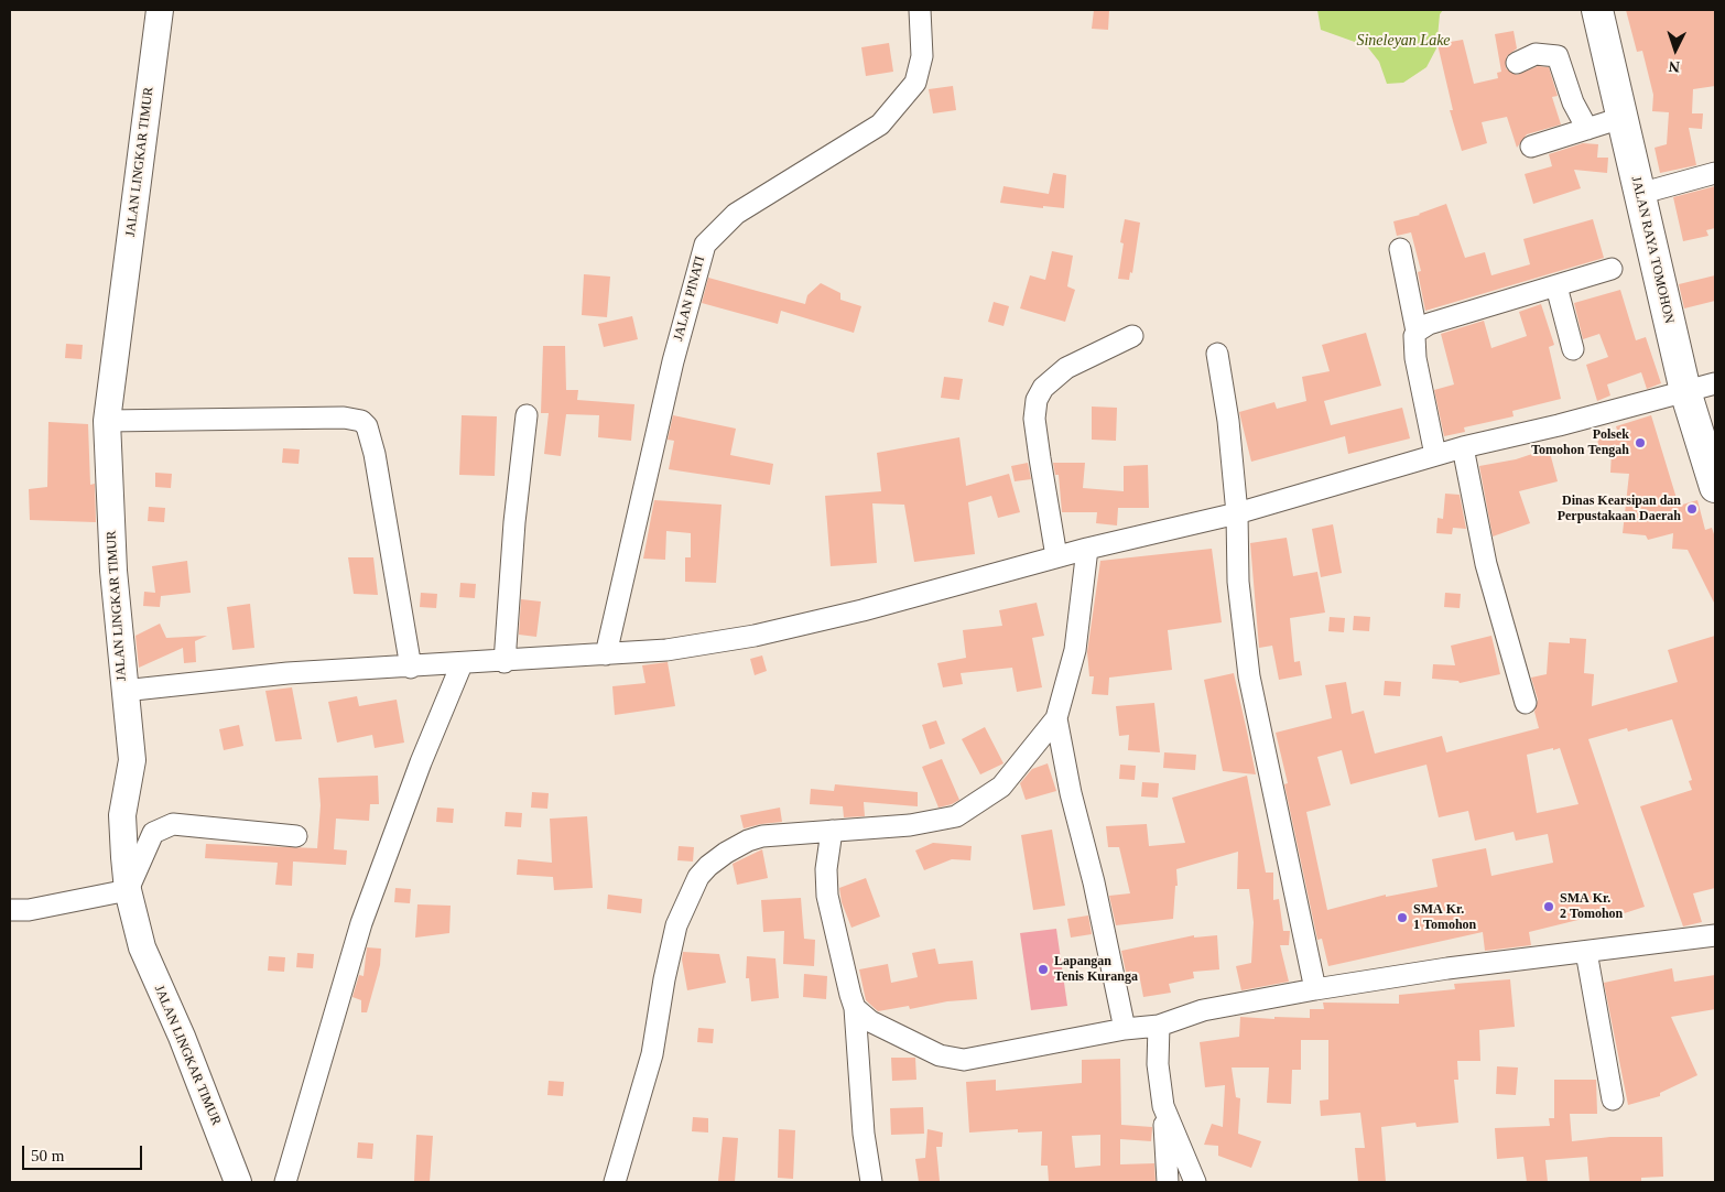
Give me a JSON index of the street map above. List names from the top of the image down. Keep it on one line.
{"streets":{"highway":["JALAN RAYA TOMOHON"],"main road":["JALAN LINGKAR TIMUR"],"street":["JALAN PINATI"]},"water":["Sineleyan Lake"],"places":["Polsek Tomohon Tengah","Dinas Kearsipan dan Perpustakaan Daerah","SMA Kr. 2 Tomohon","SMA Kr. 1 Tomohon","Lapangan Tenis Kuranga"],"scale_bar":"50 m","north":"bottom"}
